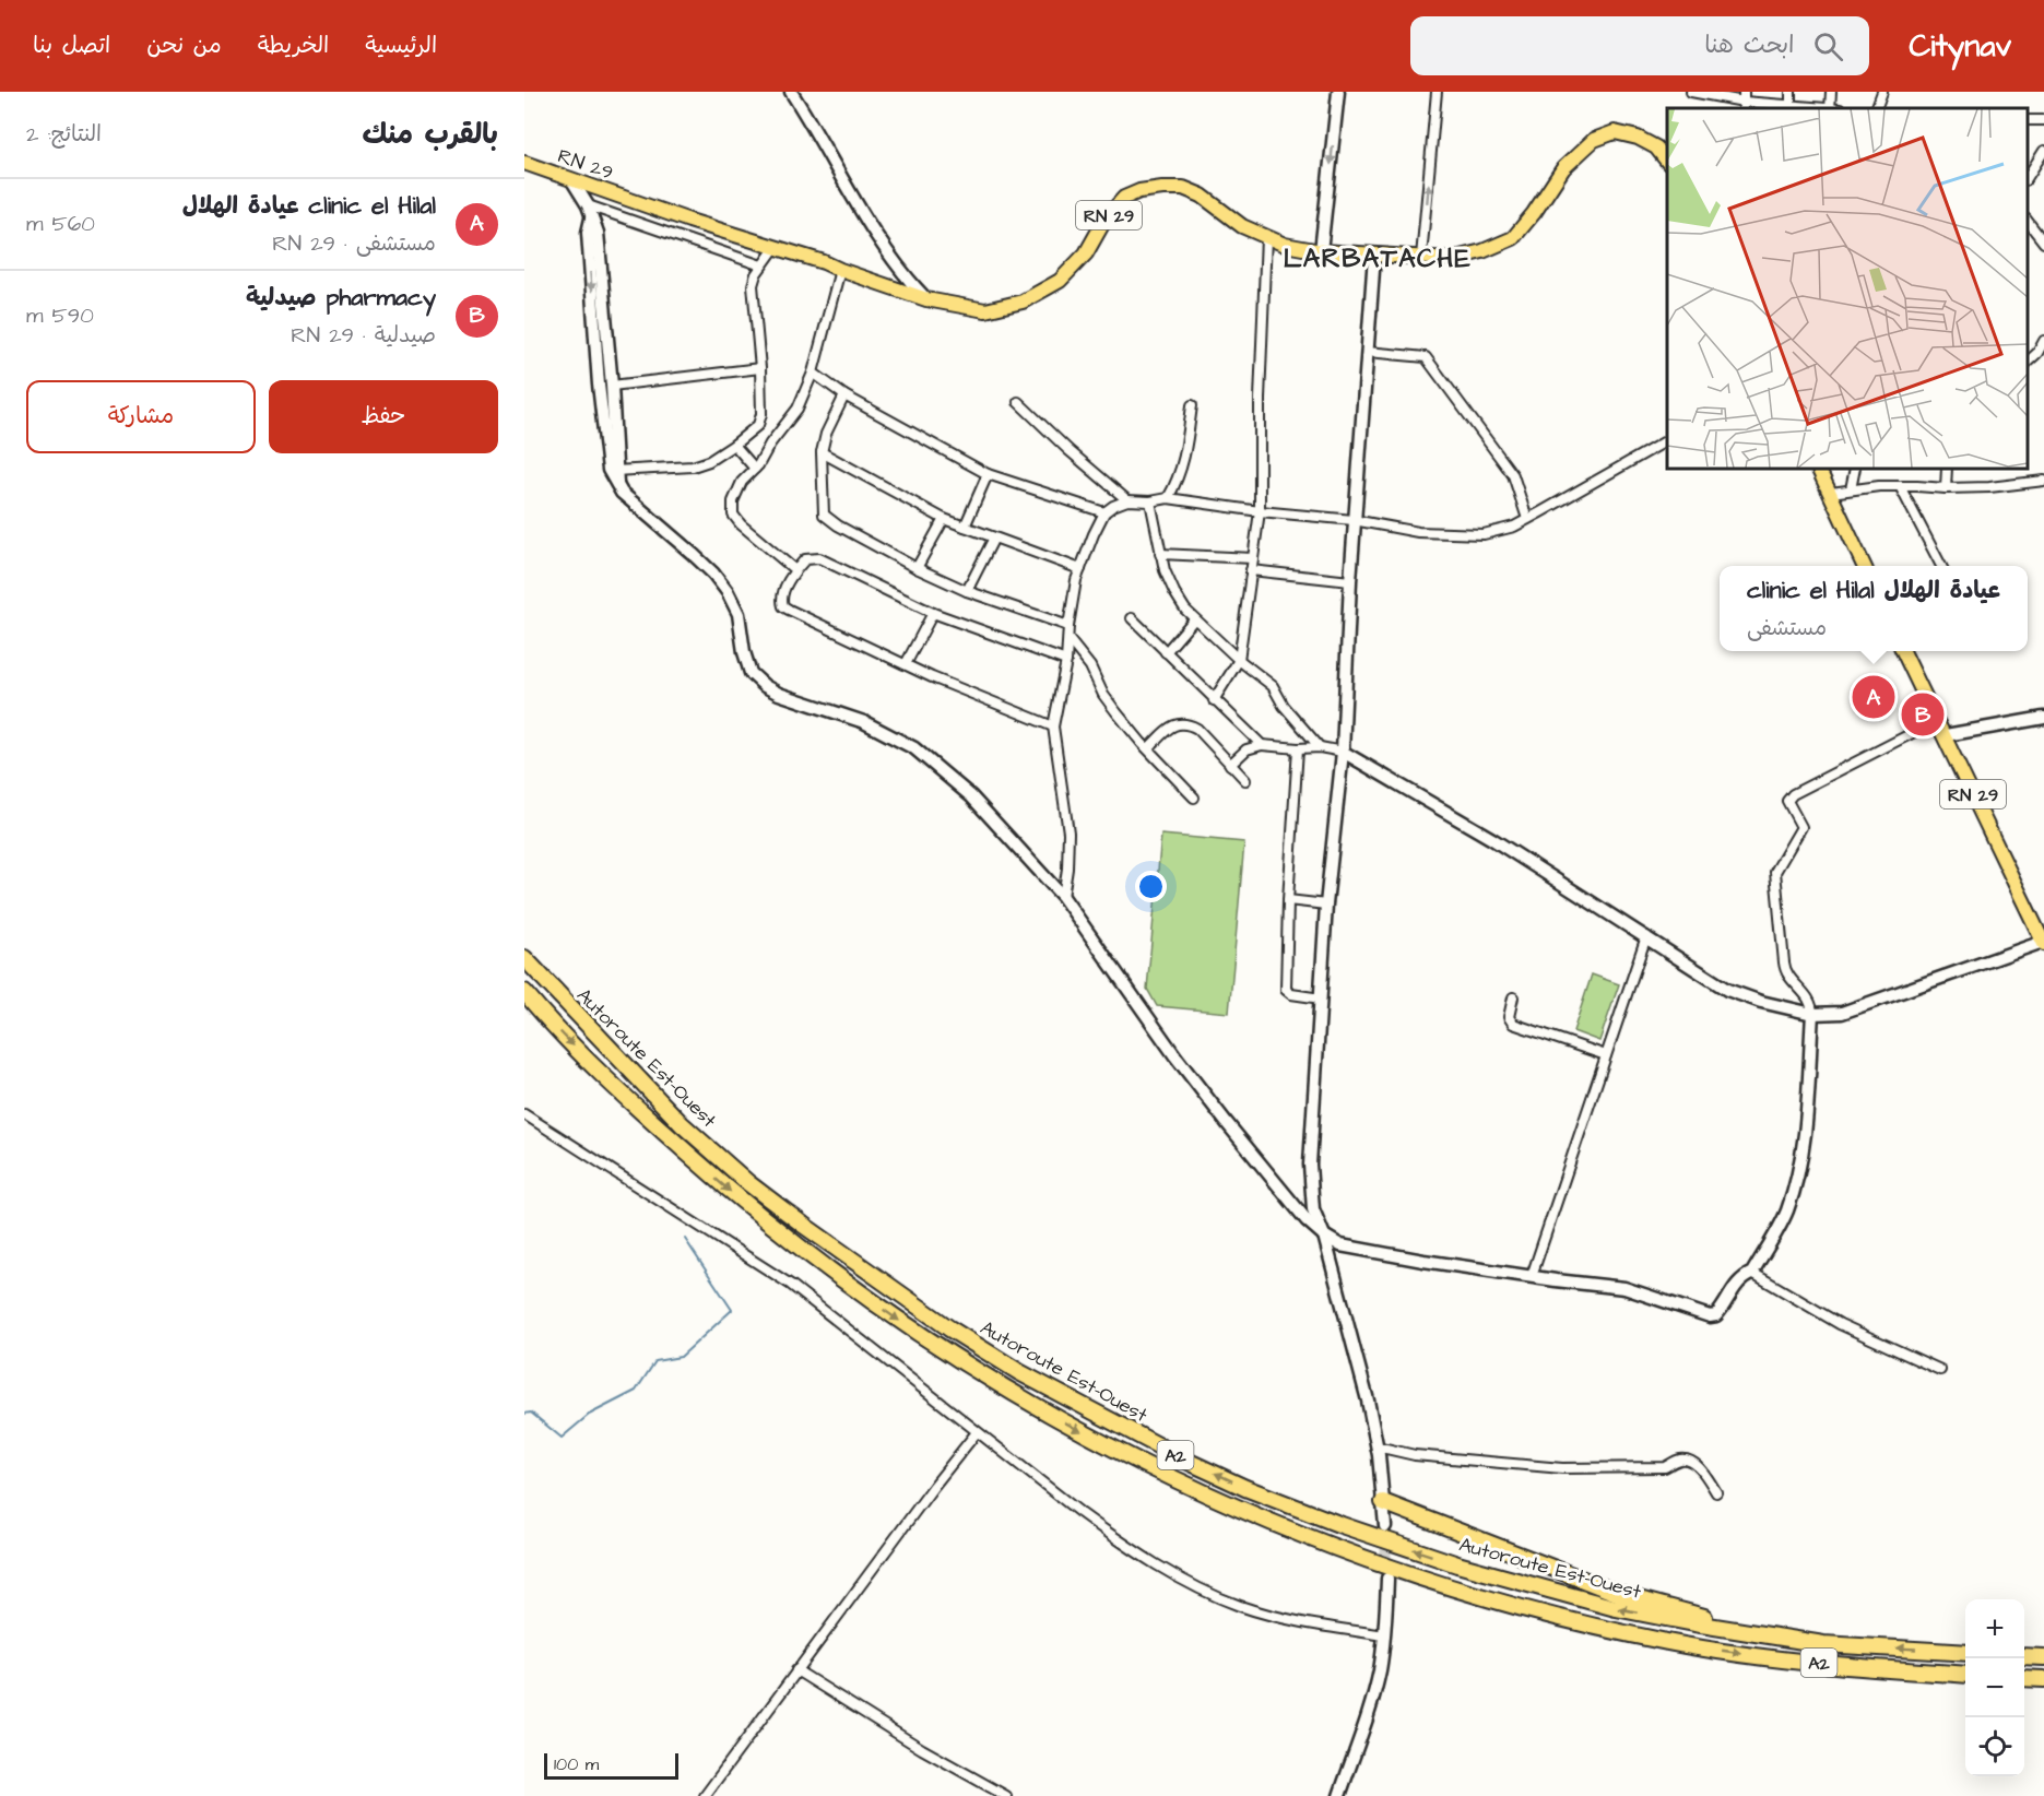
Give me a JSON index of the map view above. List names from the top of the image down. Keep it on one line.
{"streets":{"highway":["Autoroute Est-Ouest","A2"],"main road":["RN 29"]},"districts":["LARBATACHE"],"scale_bar":"100 m","page":{"header":"Citynav","search":"ابحث هنا","nav":["الرئيسية","الخريطة","من نحن","اتصل بنا"],"heading":["بالقرب منك","النتائج: 2"],"list":[{"mark":"A","name":"clinic el Hilal عيادة الهلال","note":"مستشفى · RN 29","value":"560 m"},{"mark":"B","name":"pharmacy صيدلية","note":"صيدلية · RN 29","value":"590 m"}],"buttons":["حفظ","مشاركة"],"popup":["clinic el Hilal عيادة الهلال","مستشفى"],"pins":["A","B"],"map_buttons":["+","−"],"scale":"100 m"}}
